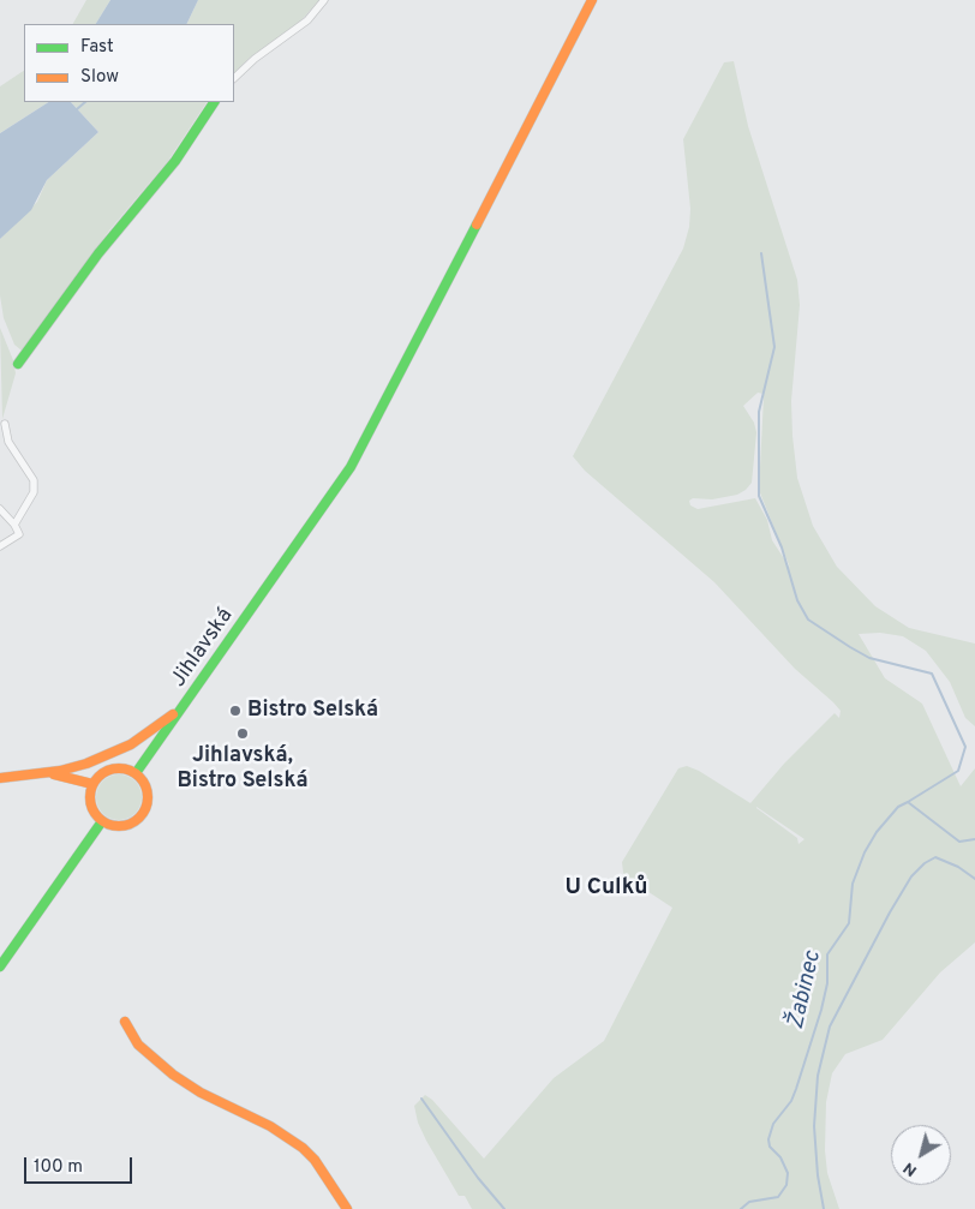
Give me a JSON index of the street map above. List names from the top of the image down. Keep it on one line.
{"streets":{"main road":["Jihlavská"]},"districts":["U Culků"],"water":["Žabinec"],"places":["Bistro Selská","Jihlavská, Bistro Selská"],"legend":["Fast","Slow"],"scale_bar":"100 m","north":"bottom left"}
